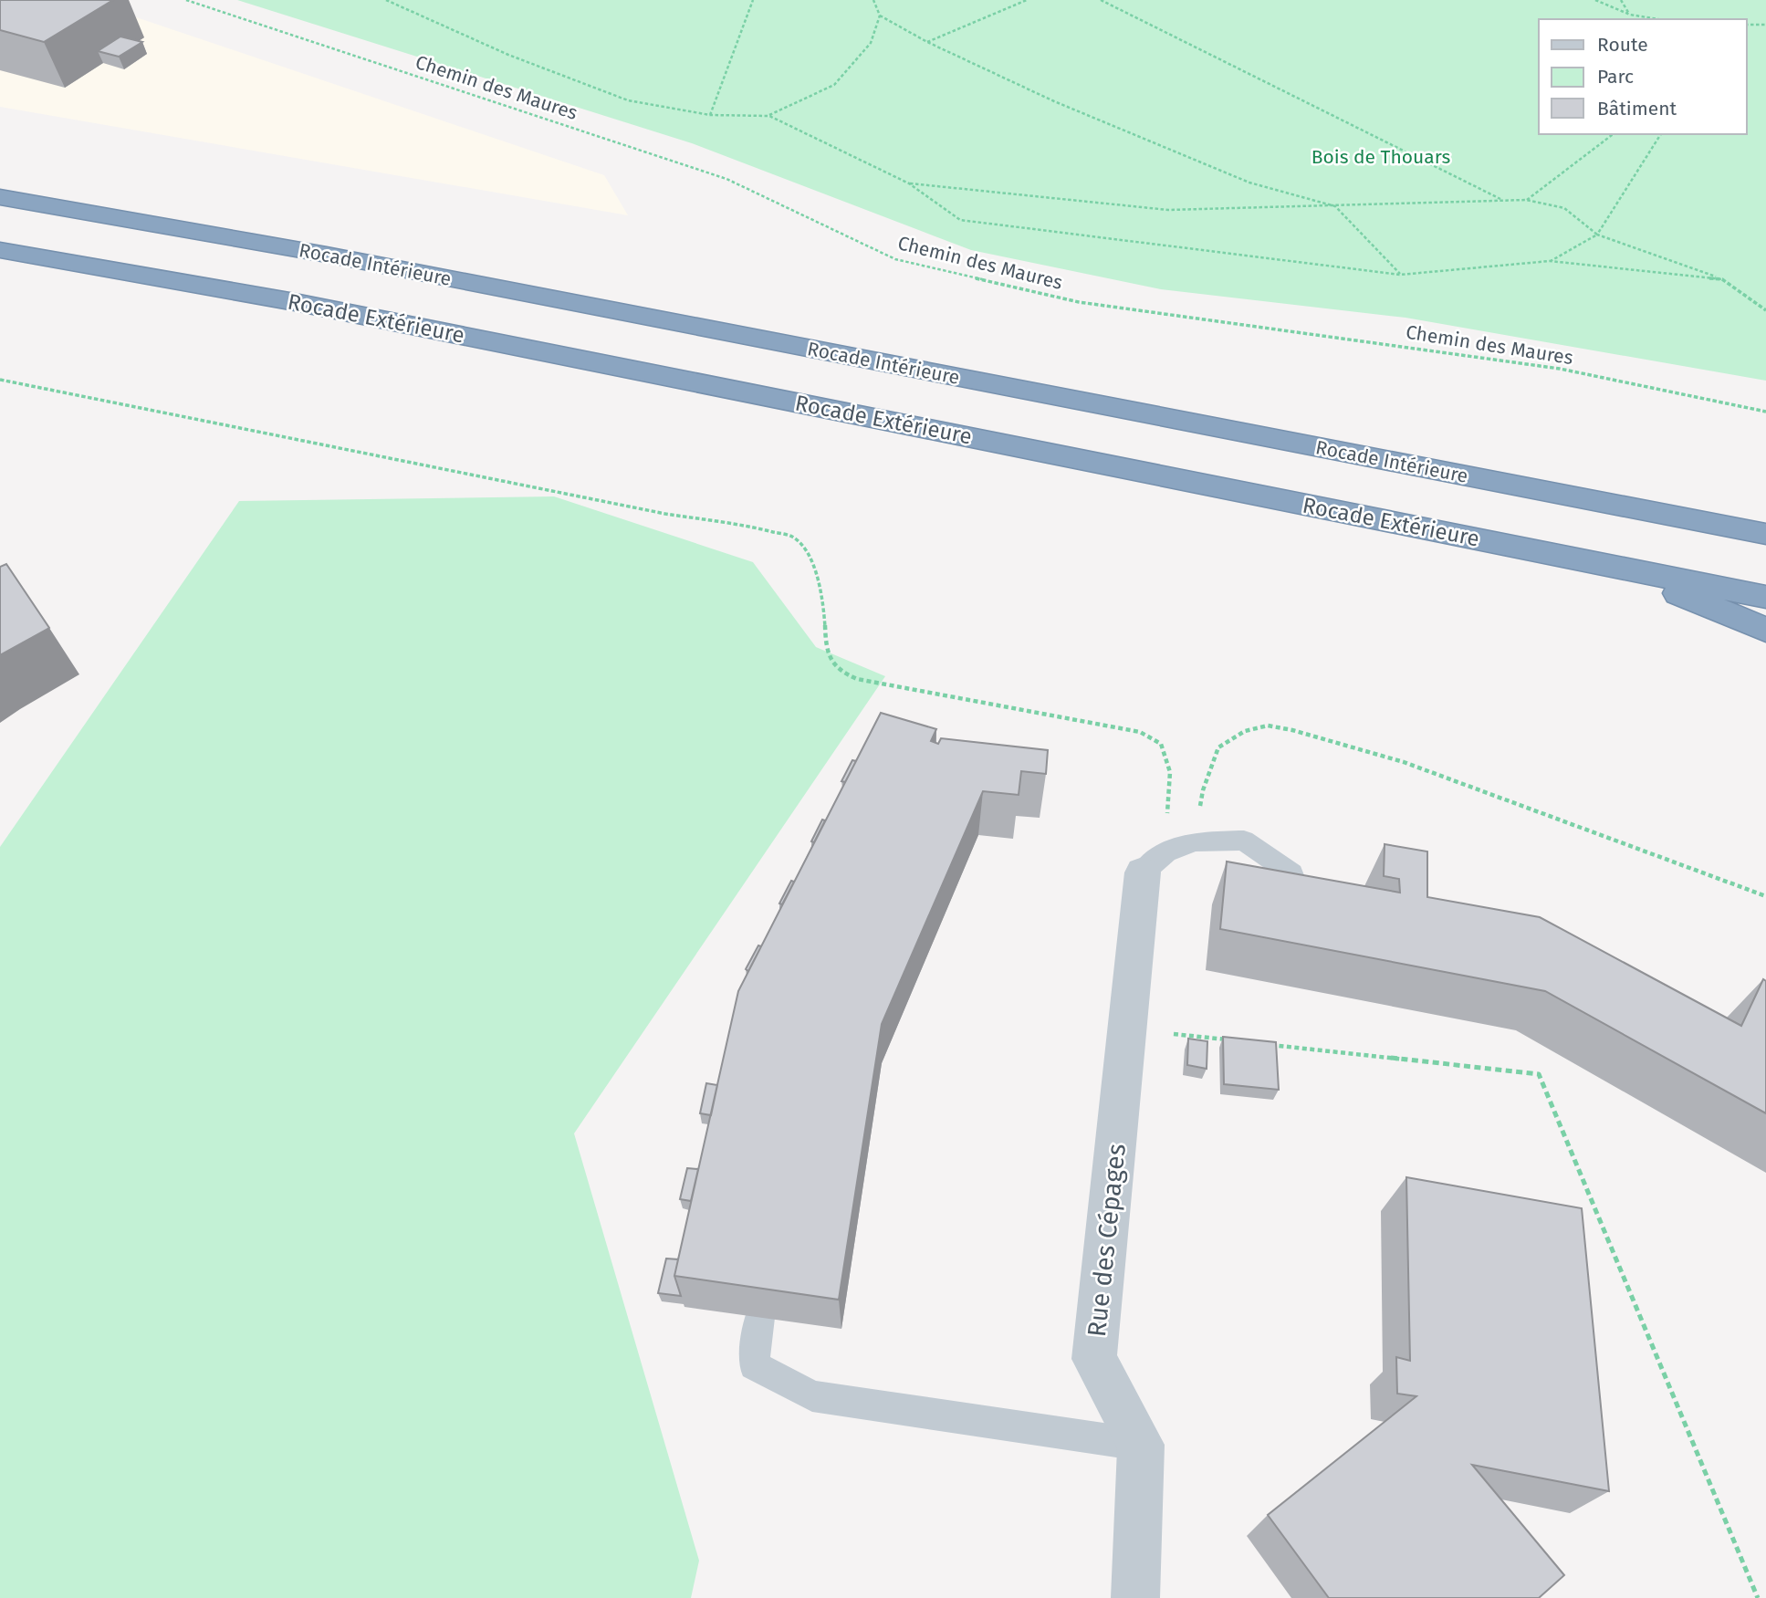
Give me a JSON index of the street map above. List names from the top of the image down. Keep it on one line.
{"streets":{"highway":["Rocade Intérieure","Rocade Extérieure"],"street":["Rue des Cépages"],"path":["Chemin des Maures"]},"parks":["Bois de Thouars"],"legend":["Route","Parc","Bâtiment"]}
